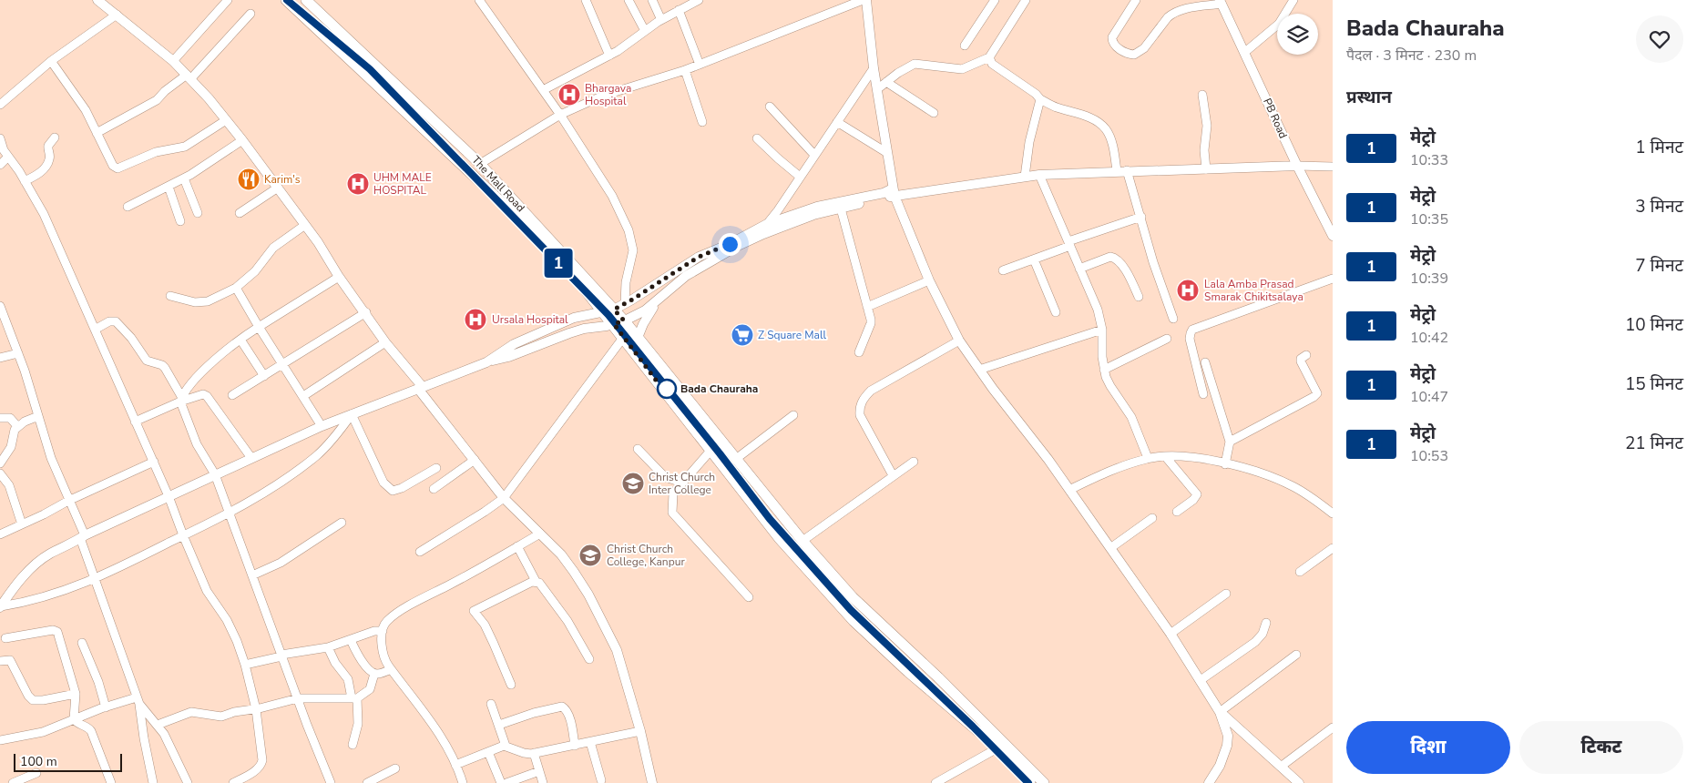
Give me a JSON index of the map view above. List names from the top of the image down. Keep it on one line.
{"streets":{"main road":["The Mall Road"],"street":["PB Road"]},"places":{"hospital":["Bhargava Hospital","UHM MALE HOSPITAL","Lala Amba Prasad Smarak Chikitsalaya","Ursala Hospital"],"restaurant":["Karim's"],"supermarket":["Z Square Mall"],"other":["Bada Chauraha"],"school or university":["Christ Church Inter College","Christ Church College, Kanpur"]},"lines":["metro line 1"],"scale_bar":"100 m","page":{"on_map":"1","heading":[["Bada Chauraha","पैदल · 3 मिनट · 230 m"],"प्रस्थान"],"list":[{"mark":"1","name":"मेट्रो","note":"10:33","value":"1 मिनट"},{"mark":"1","name":"मेट्रो","note":"10:35","value":"3 मिनट"},{"mark":"1","name":"मेट्रो","note":"10:39","value":"7 मिनट"},{"mark":"1","name":"मेट्रो","note":"10:42","value":"10 मिनट"},{"mark":"1","name":"मेट्रो","note":"10:47","value":"15 मिनट"},{"mark":"1","name":"मेट्रो","note":"10:53","value":"21 मिनट"}],"buttons":["दिशा","टिकट"],"scale":"100 m"}}
